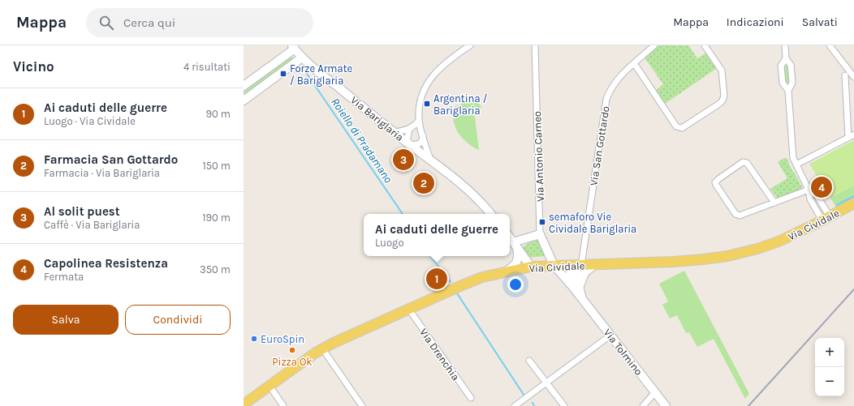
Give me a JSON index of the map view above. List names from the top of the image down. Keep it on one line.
{"streets":{"main road":["Via Cividale"],"street":["Via Bariglaria","Via San Gottardo","Via Antonio Carneo","Via Tolmino","Via Drenchia"]},"crossings":[["Via San Gottardo","Via Cividale"],["Via San Gottardo","Via Tolmino"],["Via Antonio Carneo","Via Cividale"],["Via Antonio Carneo","Via Tolmino"],["Via Cividale","Via Tolmino"],["Via Cividale","Via Drenchia"]],"water":["Roiello di Pradamano"],"places":{"transit":["Forze Armate / Bariglaria","Argentina / Bariglaria","semaforo Vie Cividale Bariglaria"],"other":["EuroSpin","Pizza Ok"]},"page":{"header":"Mappa","search":"Cerca qui","nav":["Mappa","Indicazioni","Salvati"],"heading":["Vicino","4 risultati"],"list":[{"mark":"1","name":"Ai caduti delle guerre","note":"Luogo · Via Cividale","value":"90 m"},{"mark":"2","name":"Farmacia San Gottardo","note":"Farmacia · Via Bariglaria","value":"150 m"},{"mark":"3","name":"Al solit puest","note":"Caffè · Via Bariglaria","value":"190 m"},{"mark":"4","name":"Capolinea Resistenza","note":"Fermata","value":"350 m"}],"pins":["3","2","4","1"],"popup":["Ai caduti delle guerre","Luogo"],"buttons":["Salva","Condividi"],"map_buttons":["+","−"]}}
